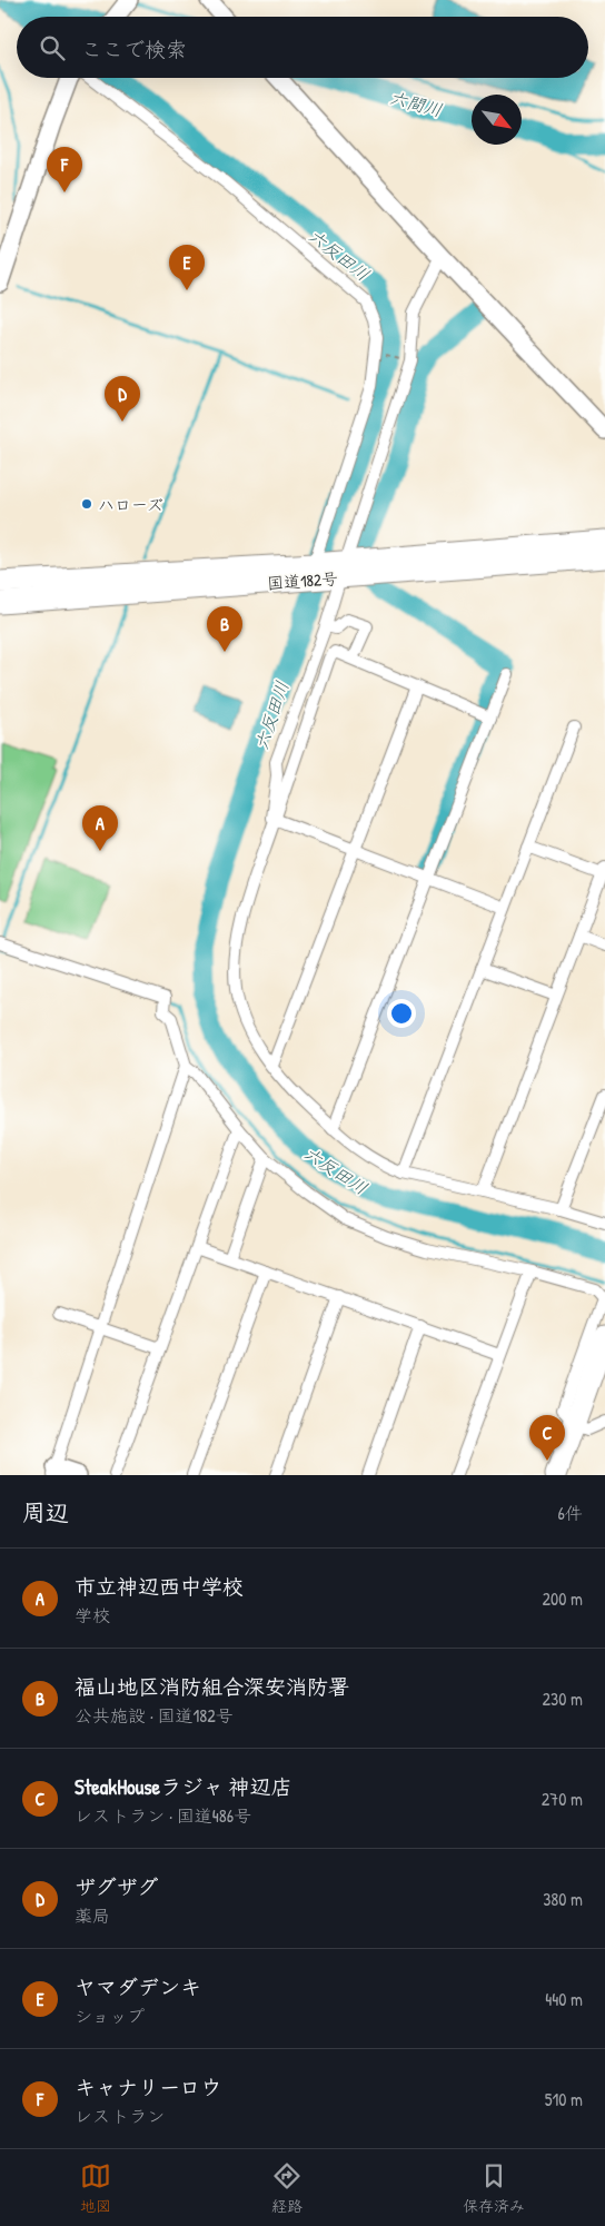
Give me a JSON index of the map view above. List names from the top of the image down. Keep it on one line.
{"streets":{"highway":["国道182号"]},"water":["六間川","六反田川"],"places":["ハローズ"],"north":"bottom right","page":{"search":"ここで検索","pins":["F","E","D","B","A","C"],"heading":["周辺","6件"],"list":[{"mark":"A","name":"市立神辺西中学校","note":"学校","value":"200 m"},{"mark":"B","name":"福山地区消防組合深安消防署","note":"公共施設 · 国道182号","value":"230 m"},{"mark":"C","name":"SteakHouseラジャ 神辺店","note":"レストラン · 国道486号","value":"270 m"},{"mark":"D","name":"ザグザグ","note":"薬局","value":"380 m"},{"mark":"E","name":"ヤマダデンキ","note":"ショップ","value":"440 m"},{"mark":"F","name":"キャナリーロウ","note":"レストラン","value":"510 m"}],"nav":["地図","経路","保存済み"]}}
